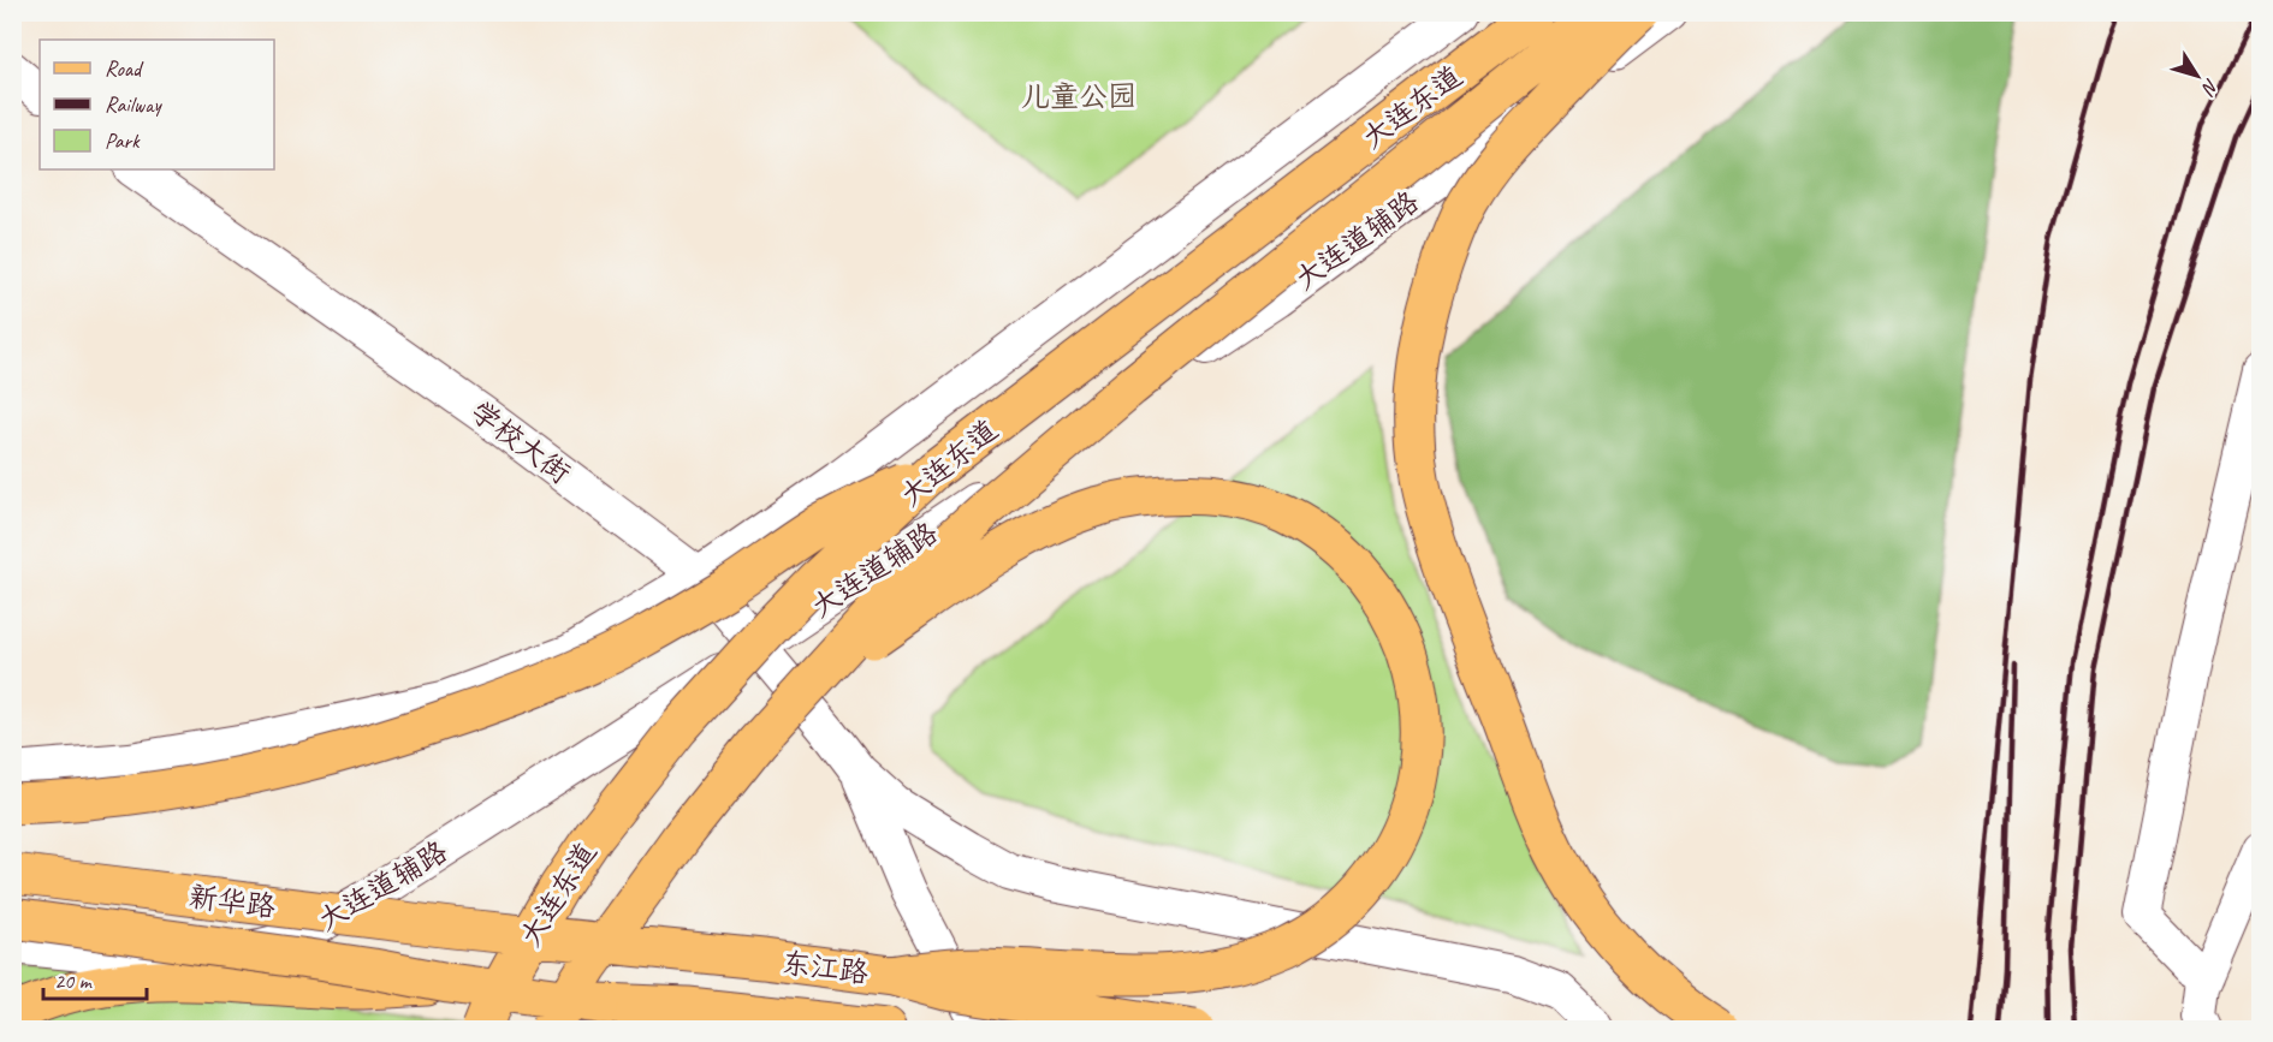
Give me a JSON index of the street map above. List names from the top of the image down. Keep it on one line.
{"streets":{"main road":["大连东道","新华路","东江路"],"street":["大连道辅路","学校大街"]},"crossings":[["大连道辅路","学校大街"],["新华路","东江路"]],"parks":["儿童公园"],"legend":["Road","Railway","Park"],"scale_bar":"20 m","north":"bottom right"}
